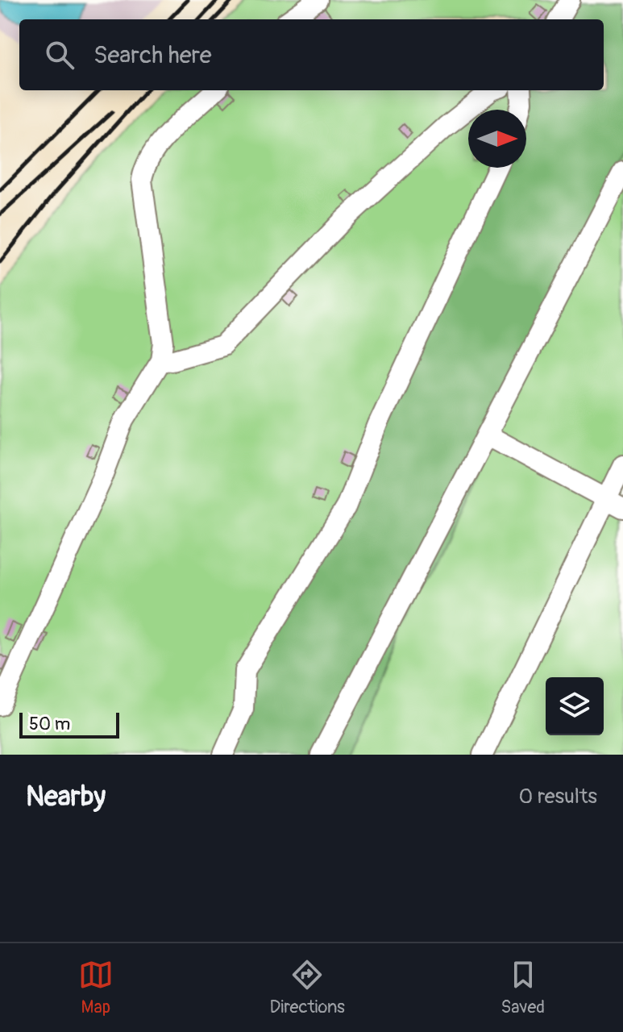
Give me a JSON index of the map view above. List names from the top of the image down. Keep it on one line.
{"scale_bar":"50 m","north":"right","page":{"search":"Search here","scale":"50 m","heading":["Nearby","0 results"],"nav":["Map","Directions","Saved"]}}
